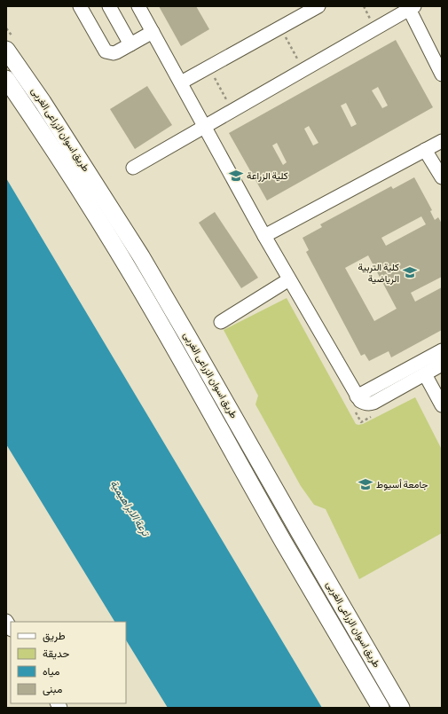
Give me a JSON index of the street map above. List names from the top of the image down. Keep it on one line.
{"streets":{"main road":["طريق اسوان الزراعى الغربى"]},"water":["ترعة الابراهيمية"],"places":{"school or university":["كلية الزراعة","كلية التربية الرياضية","جامعة أسيوط"]},"legend":["طريق","حديقة","مياه","مبنى"]}
